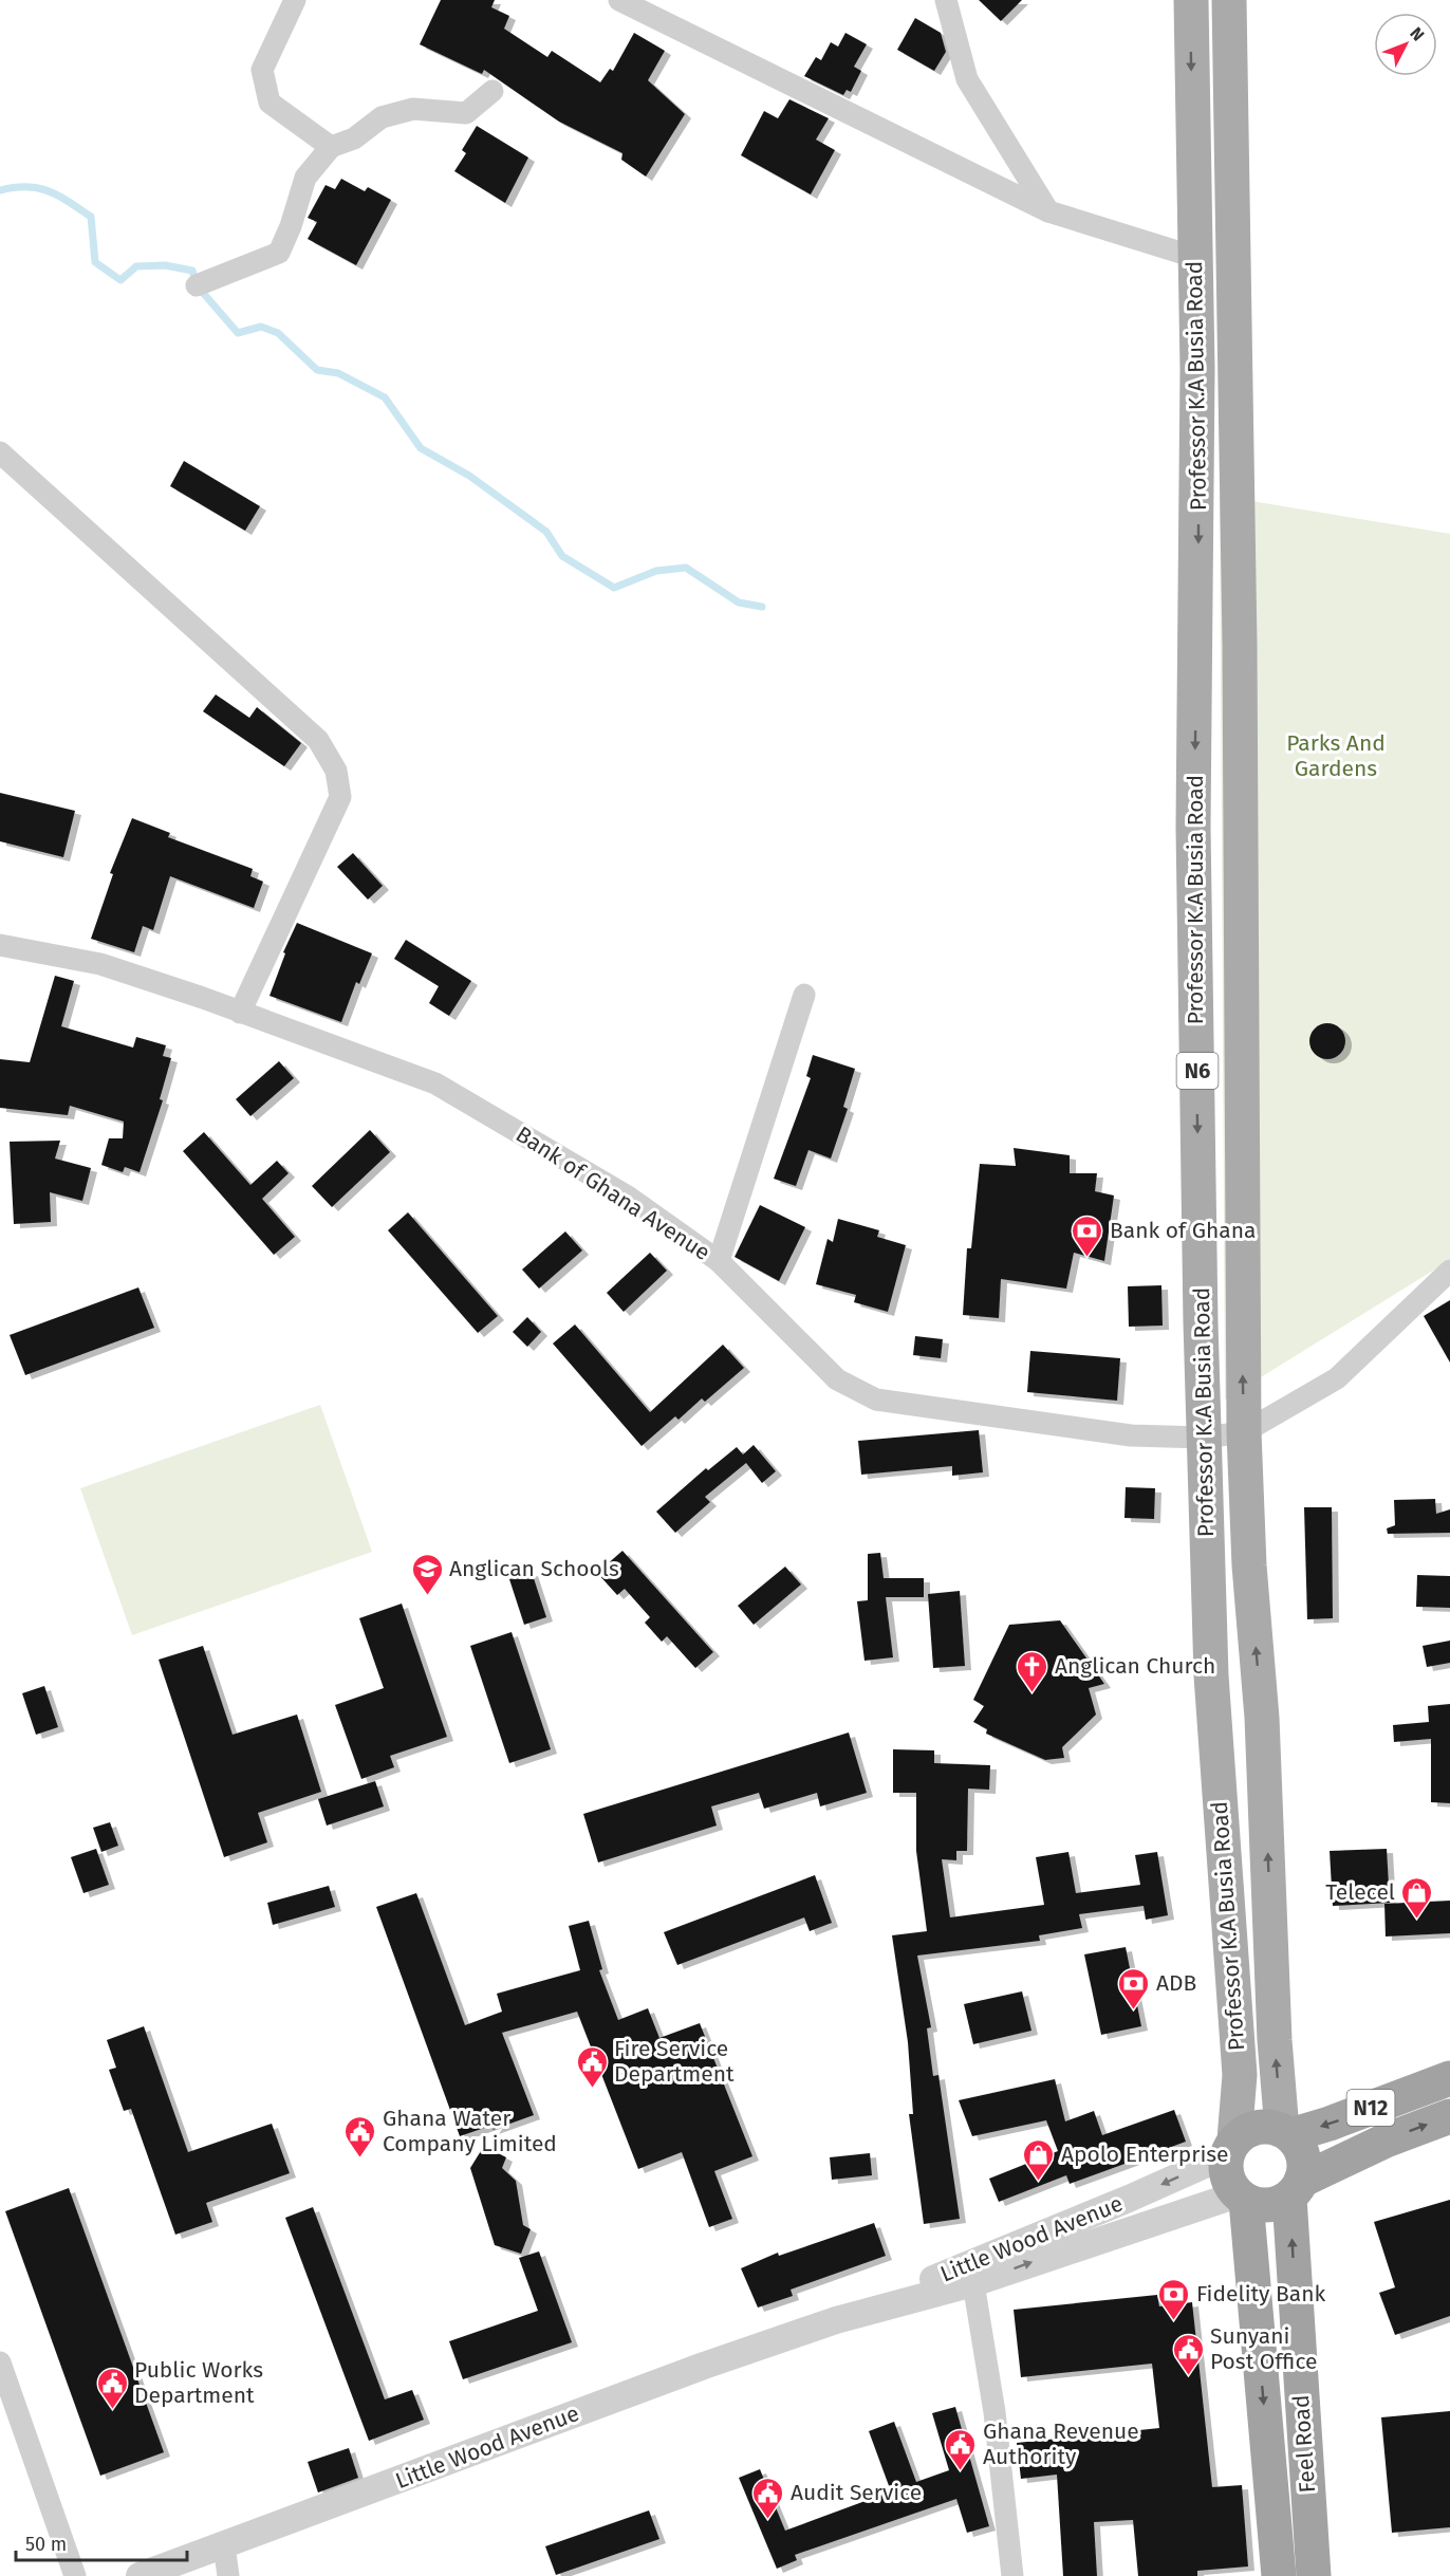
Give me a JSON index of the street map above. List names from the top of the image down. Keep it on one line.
{"streets":{"highway":["N6","N12","Feel Road"],"main road":["Professor K.A Busia Road"],"street":["Bank of Ghana Avenue","Little Wood Avenue"]},"crossings":[["Professor K.A Busia Road","N6"],["Professor K.A Busia Road","Bank of Ghana Avenue"],["Professor K.A Busia Road","N12"],["Professor K.A Busia Road","Little Wood Avenue"],["Professor K.A Busia Road","Feel Road"],["N6","N12"],["N6","Little Wood Avenue"],["N6","Feel Road"],["N12","Little Wood Avenue"],["N12","Feel Road"],["Little Wood Avenue","Feel Road"]],"parks":["Parks And Gardens"],"places":{"bank":["Bank of Ghana","ADB","Fidelity Bank"],"school or university":["Anglican Schools"],"church":["Anglican Church"],"shop":["Telecel","Apolo Enterprise"],"public building":["Fire Service Department","Ghana Water Company Limited","Sunyani Post Office","Public Works Department","Ghana Revenue Authority","Audit Service"]},"scale_bar":"50 m","north":"top right"}
